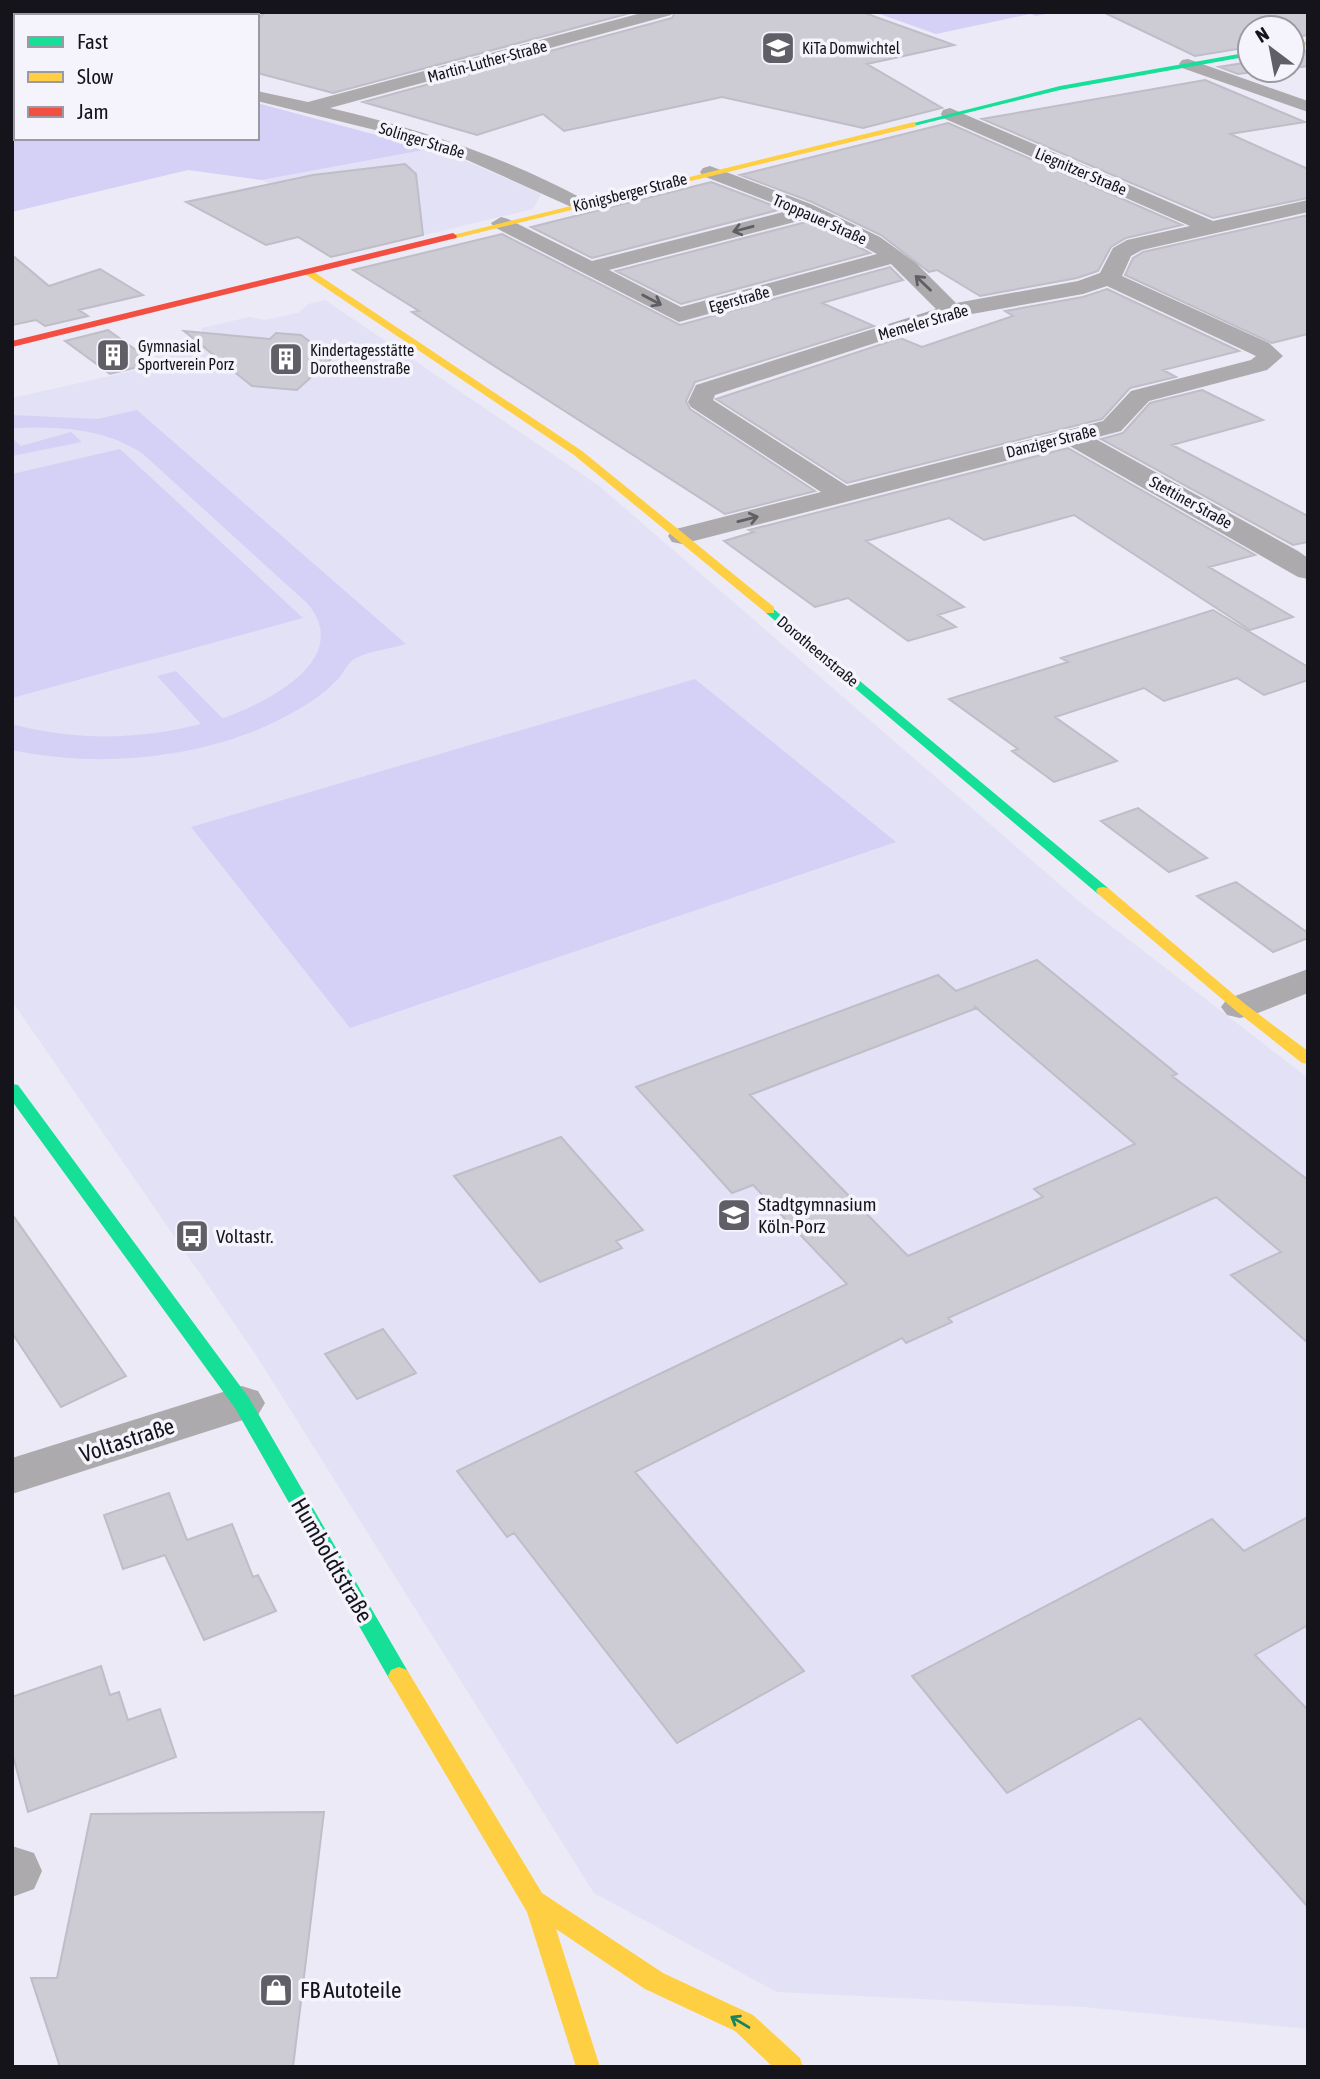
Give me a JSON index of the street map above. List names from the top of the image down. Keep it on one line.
{"streets":{"street":["Martin-Luther-Straße","Solinger Straße","Liegnitzer Straße","Königsberger Straße","Troppauer Straße","Egerstraße","Memeler Straße","Danziger Straße","Stettiner Straße","Dorotheenstraße","Voltastraße","Humboldtstraße"]},"crossings":[["Martin-Luther-Straße","Solinger Straße"],["Solinger Straße","Königsberger Straße"],["Liegnitzer Straße","Königsberger Straße"],["Königsberger Straße","Troppauer Straße"],["Königsberger Straße","Egerstraße"],["Königsberger Straße","Dorotheenstraße"],["Troppauer Straße","Egerstraße"],["Troppauer Straße","Memeler Straße"],["Memeler Straße","Danziger Straße"],["Danziger Straße","Stettiner Straße"],["Danziger Straße","Dorotheenstraße"],["Voltastraße","Humboldtstraße"]],"places":{"school or university":["KiTa Domwichtel","Stadtgymnasium Köln-Porz"],"building":["Gymnasial Sportverein Porz","Kindertagesstätte Dorotheenstraße"],"bus stop":["Voltastr."],"shop":["FB Autoteile"]},"legend":["Fast","Slow","Jam"],"north":"top left"}
